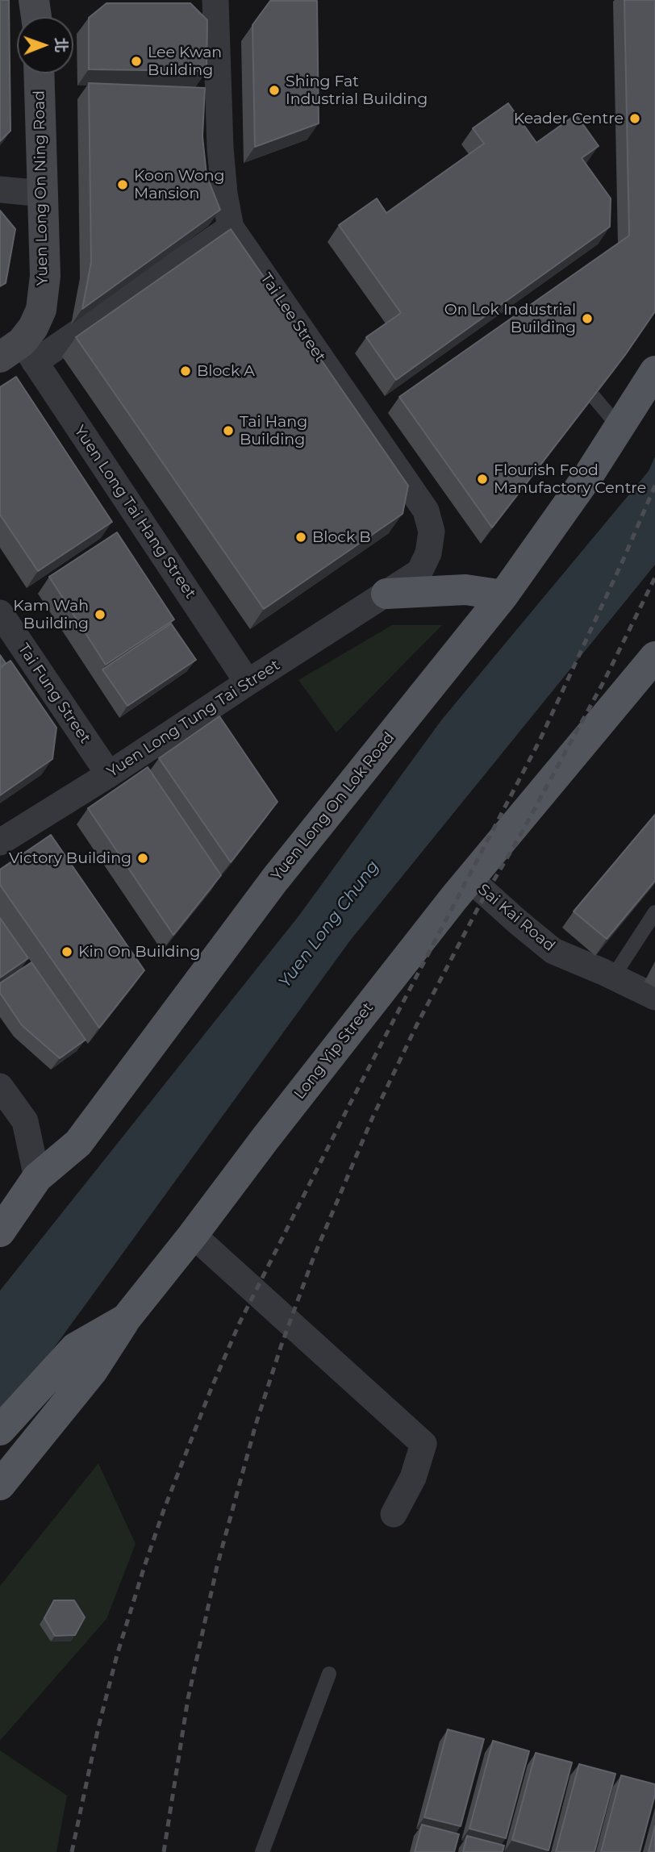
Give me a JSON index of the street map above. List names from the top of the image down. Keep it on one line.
{"streets":{"main road":["Yuen Long On Lok Road","Long Yip Street"],"street":["Yuen Long On Ning Road","Tai Lee Street","Yuen Long Tai Hang Street","Tai Fung Street","Yuen Long Tung Tai Street","Sai Kai Road"]},"crossings":[["Yuen Long On Ning Road","Yuen Long Tai Hang Street"],["Tai Lee Street","Yuen Long Tung Tai Street"],["Yuen Long Tai Hang Street","Yuen Long Tung Tai Street"],["Tai Fung Street","Yuen Long Tung Tai Street"],["Sai Kai Road","Long Yip Street"]],"water":["Yuen Long Chung"],"places":["Lee Kwan Building","Shing Fat Industrial Building","Keader Centre","Koon Wong Mansion","On Lok Industrial Building","Block A","Tai Hang Building","Flourish Food Manufactory Centre","Block B","Kam Wah Building","Victory Building","Kin On Building"],"north":"right"}
